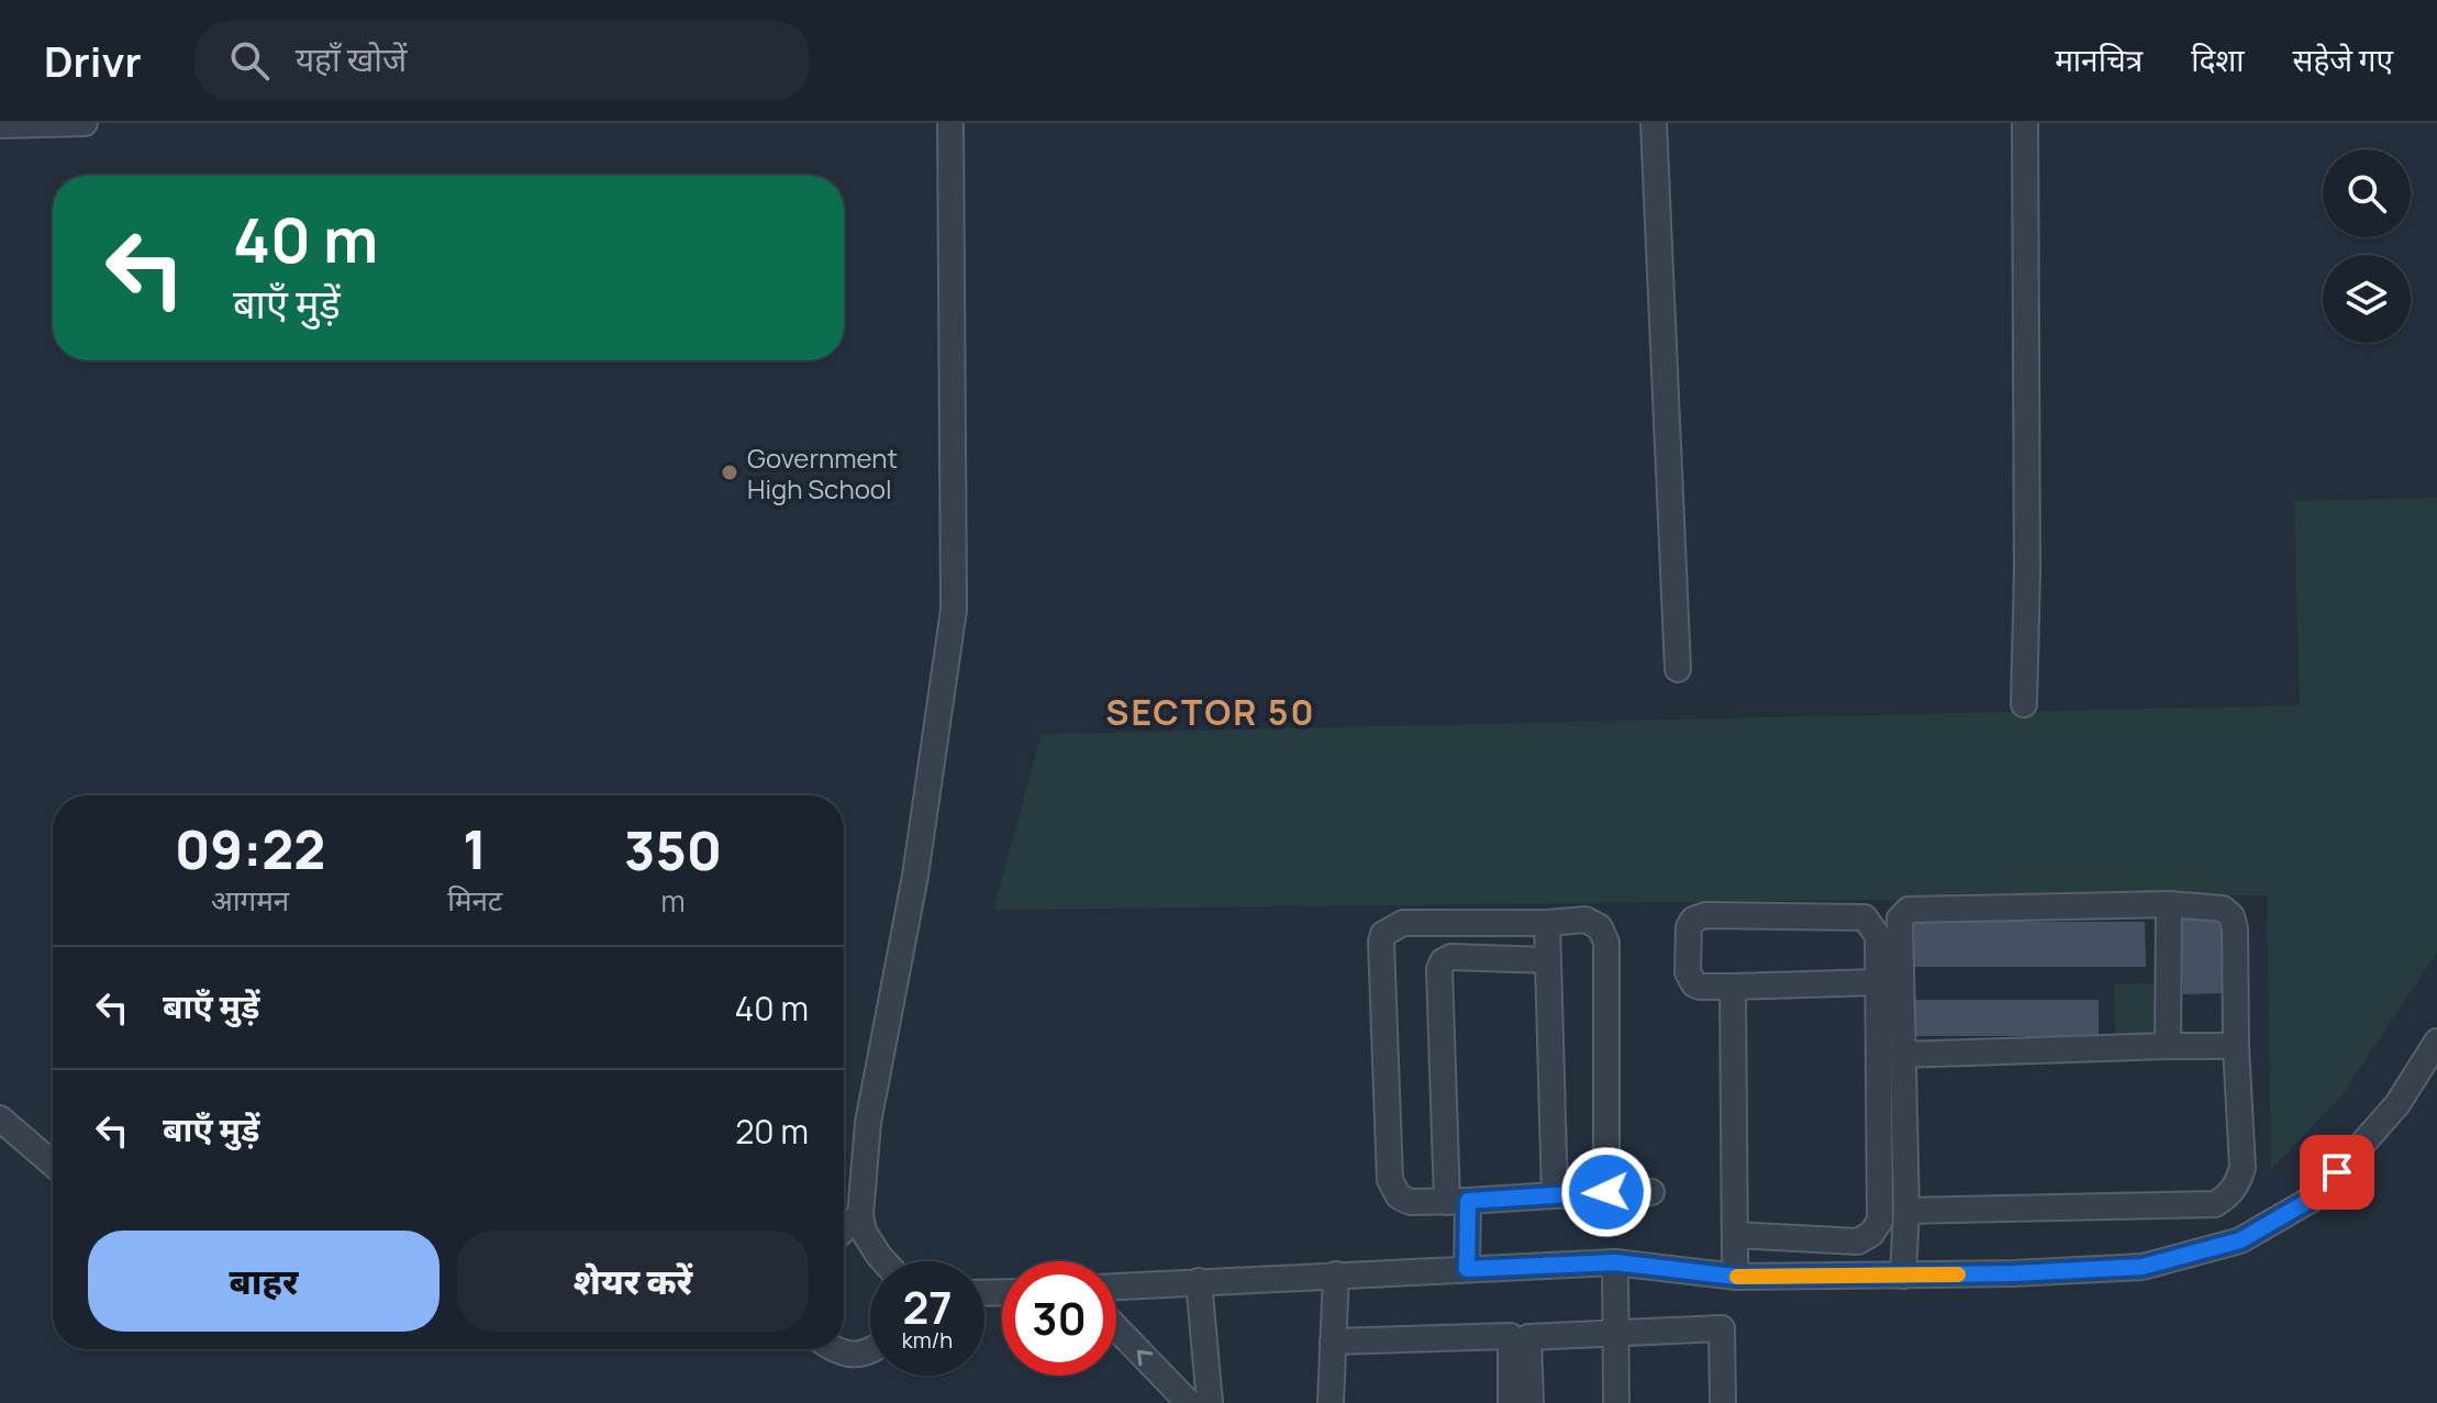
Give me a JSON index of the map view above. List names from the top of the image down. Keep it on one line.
{"districts":["SECTOR 50"],"places":["Government High School"],"page":{"header":"Drivr","search":"यहाँ खोजें","nav":["मानचित्र","दिशा","सहेजे गए"],"turn":["40 m","बाएँ मुड़ें"],"eta":["09:22","आगमन","1","मिनट","350","m"],"list":[{"name":"बाएँ मुड़ें","value":"40 m"},{"name":"बाएँ मुड़ें","value":"20 m"}],"buttons":["बाहर","शेयर करें"],"speed":"27 km/h","limit":"30"}}
